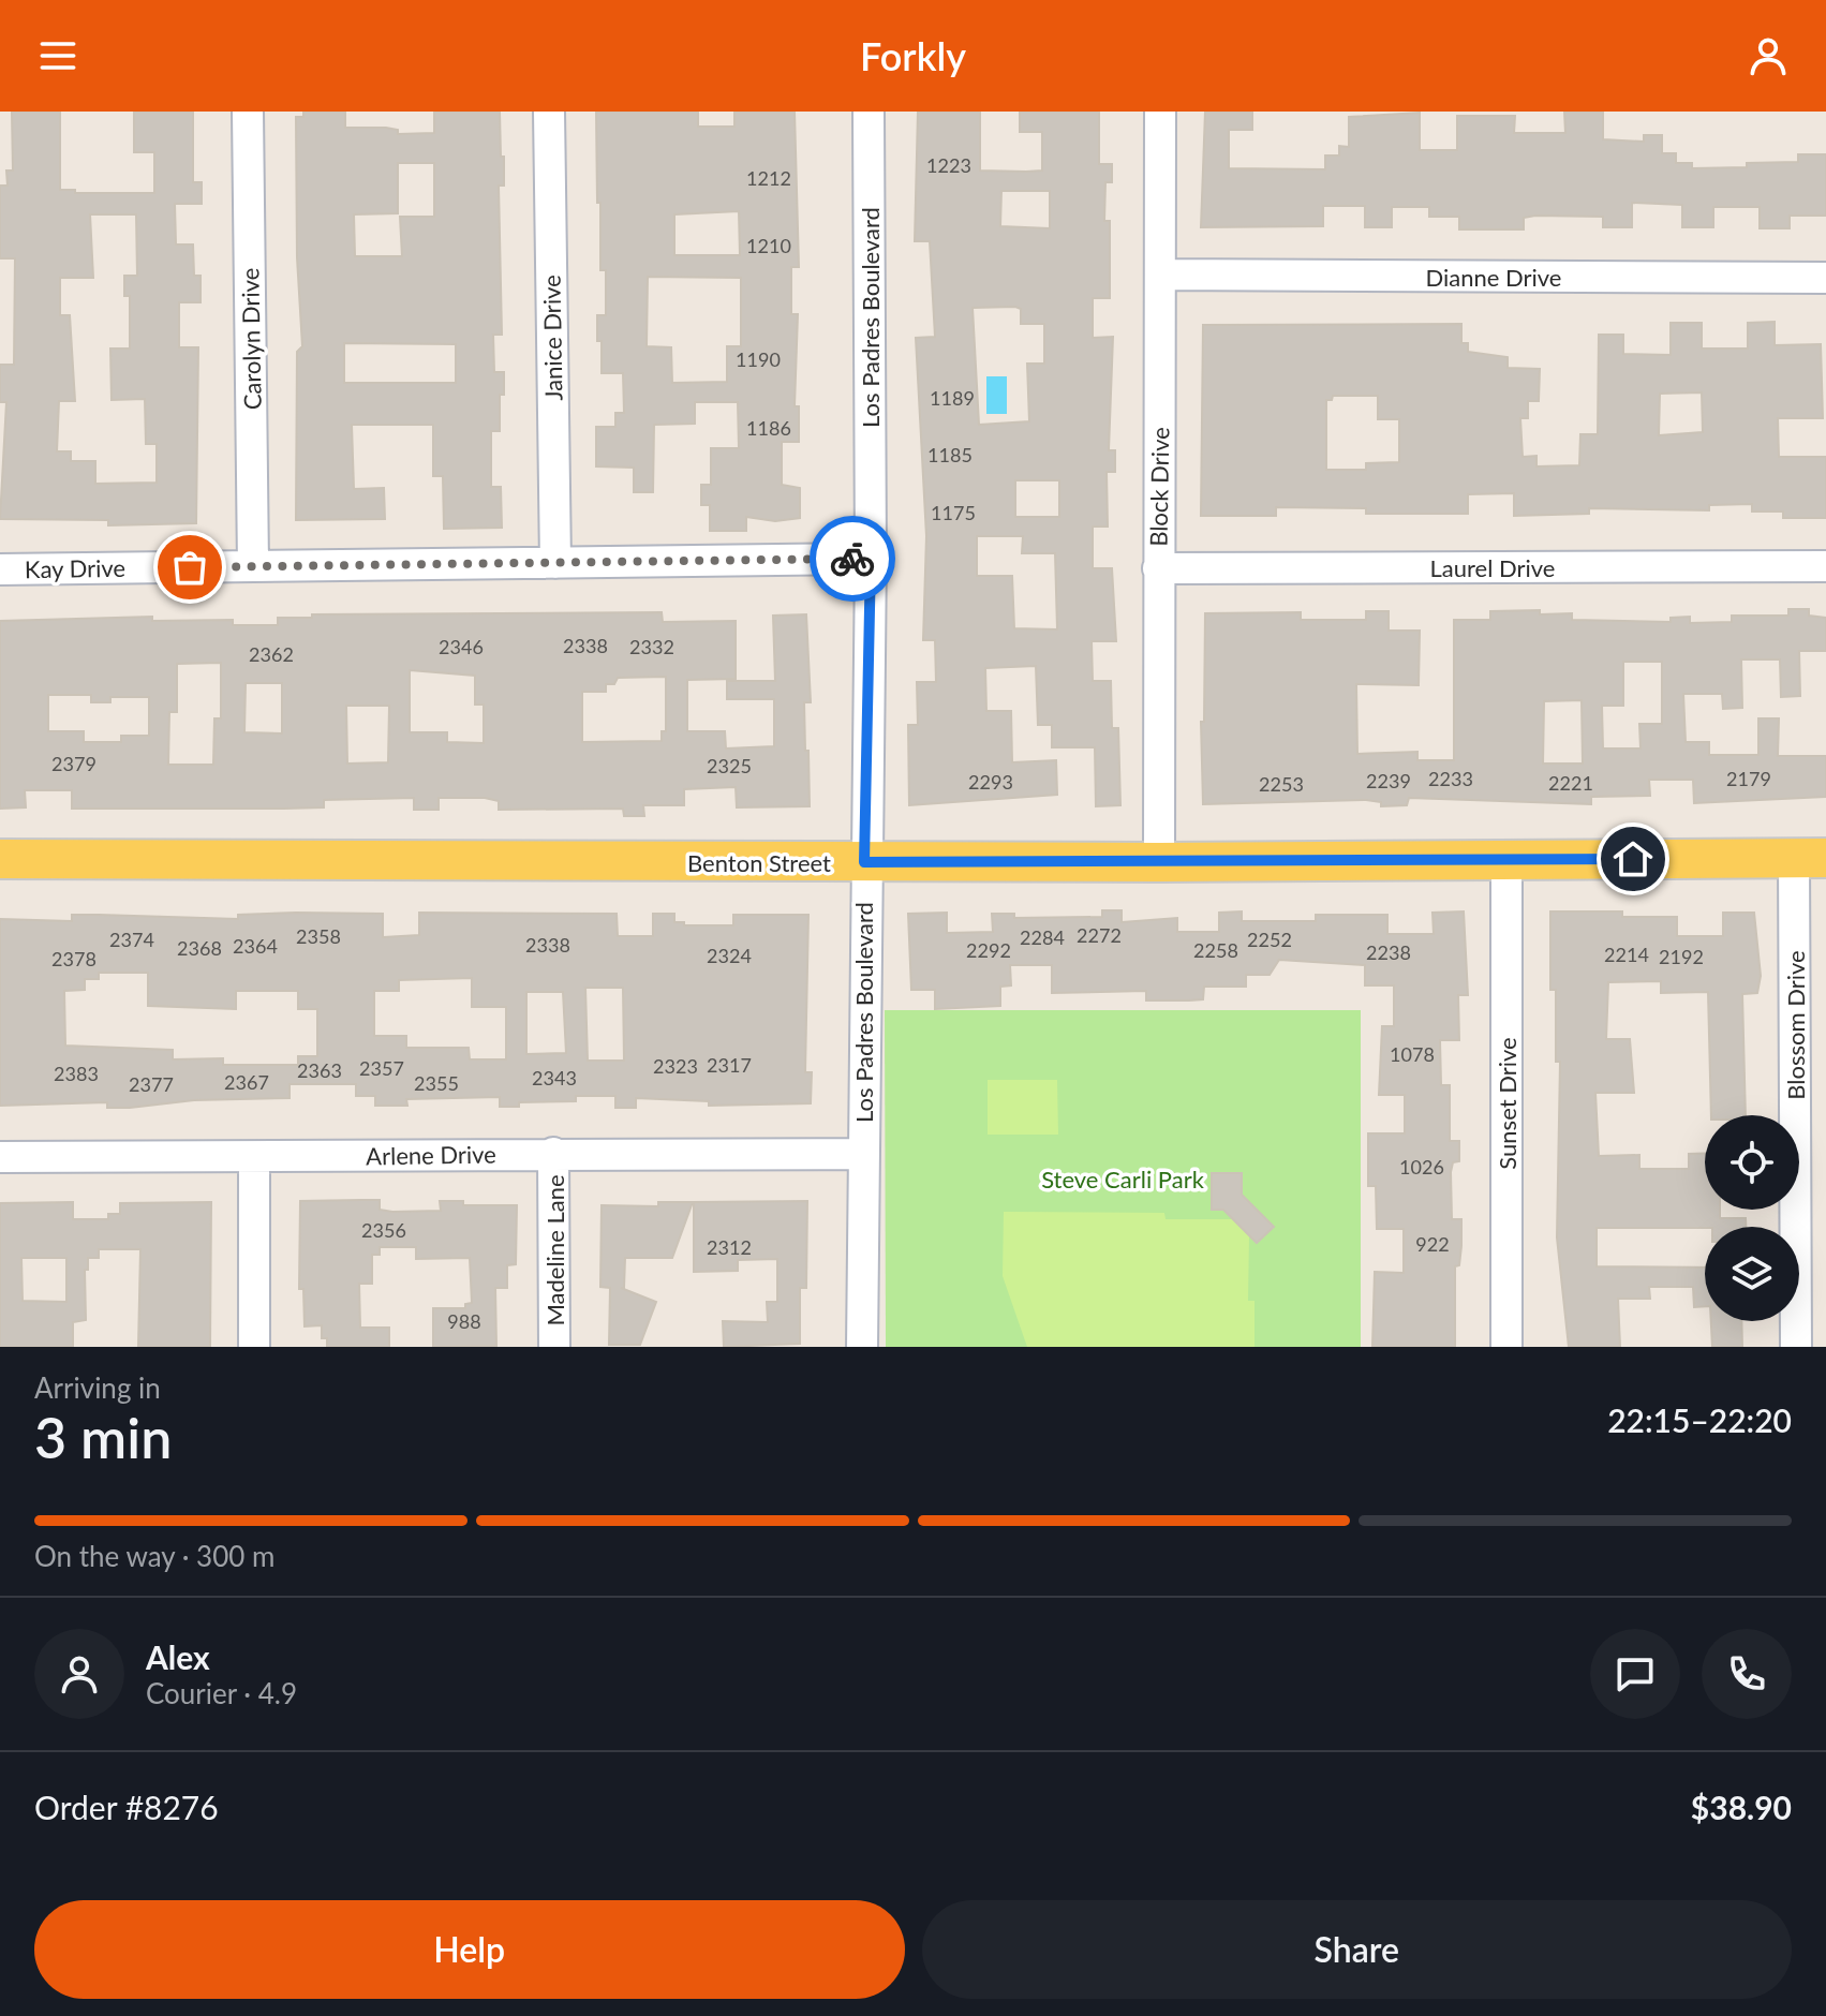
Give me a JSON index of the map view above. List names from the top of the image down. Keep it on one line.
{"streets":{"main road":["Benton Street"],"street":["Dianne Drive","Los Padres Boulevard","Janice Drive","Carolyn Drive","Block Drive","Laurel Drive","Kay Drive","Blossom Drive","Sunset Drive","Arlene Drive","Madeline Lane"]},"crossings":[["Dianne Drive","Block Drive"],["Los Padres Boulevard","Kay Drive"],["Los Padres Boulevard","Benton Street"],["Los Padres Boulevard","Arlene Drive"],["Janice Drive","Kay Drive"],["Carolyn Drive","Kay Drive"],["Block Drive","Laurel Drive"],["Block Drive","Benton Street"],["Benton Street","Blossom Drive"],["Benton Street","Sunset Drive"],["Arlene Drive","Madeline Lane"]],"parks":["Steve Carli Park"],"house_numbers":["1223","1212","1210","1190","1189","1186","1185","1175","2338","2346","2332","2362","2379","2325","2233","2179","2239","2293","2221","2253","2272","2358","2284","2374","2252","2338","2364","2368","2292","2258","2238","2214","2324","2192","2378","1078","2317","2323","2357","2363","2383","2343","2367","2355","2377","1026","2356","922","2312","988"],"page":{"header":"Forkly","heading":["3 min","Arriving in","22:15–22:20"],"panel":["Alex","Courier · 4.9","Order #8276","$38.90"],"bar":"On the way · 300 m","buttons":["Help","Share"]}}
